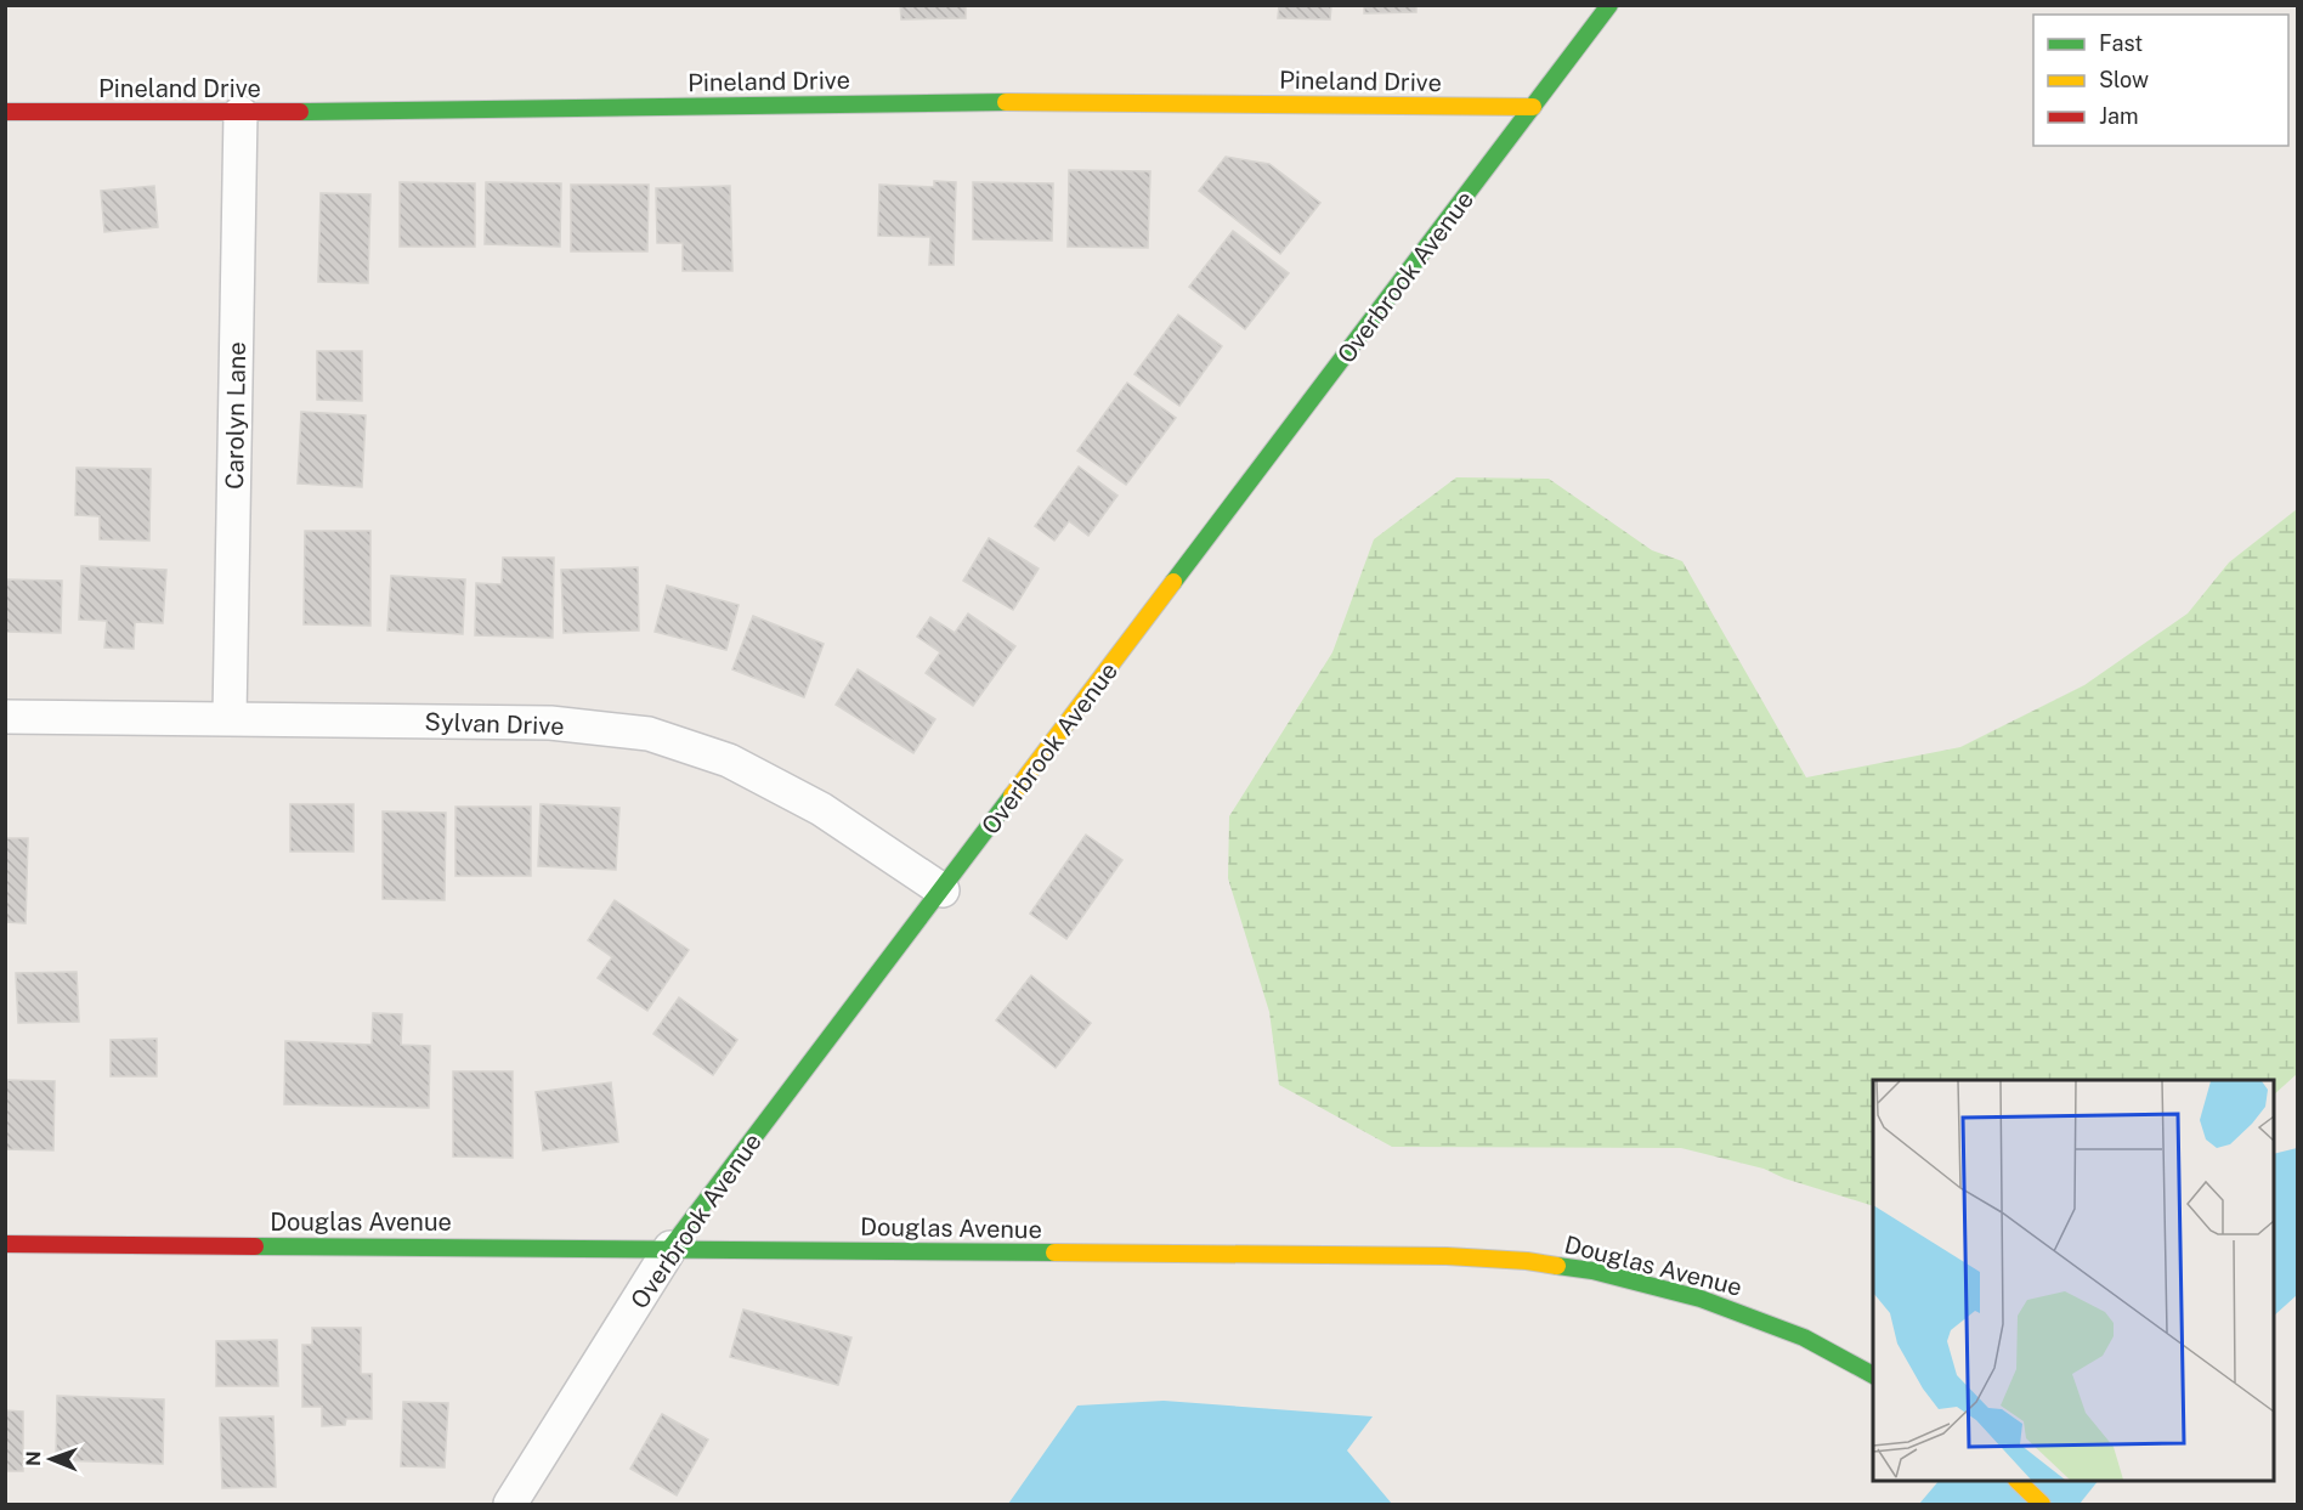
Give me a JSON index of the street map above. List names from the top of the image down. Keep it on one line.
{"streets":{"street":["Pineland Drive","Overbrook Avenue","Carolyn Lane","Sylvan Drive","Douglas Avenue"]},"crossings":[["Pineland Drive","Overbrook Avenue"],["Pineland Drive","Carolyn Lane"],["Overbrook Avenue","Sylvan Drive"],["Overbrook Avenue","Douglas Avenue"],["Carolyn Lane","Sylvan Drive"]],"legend":["Fast","Slow","Jam"],"north":"left"}
